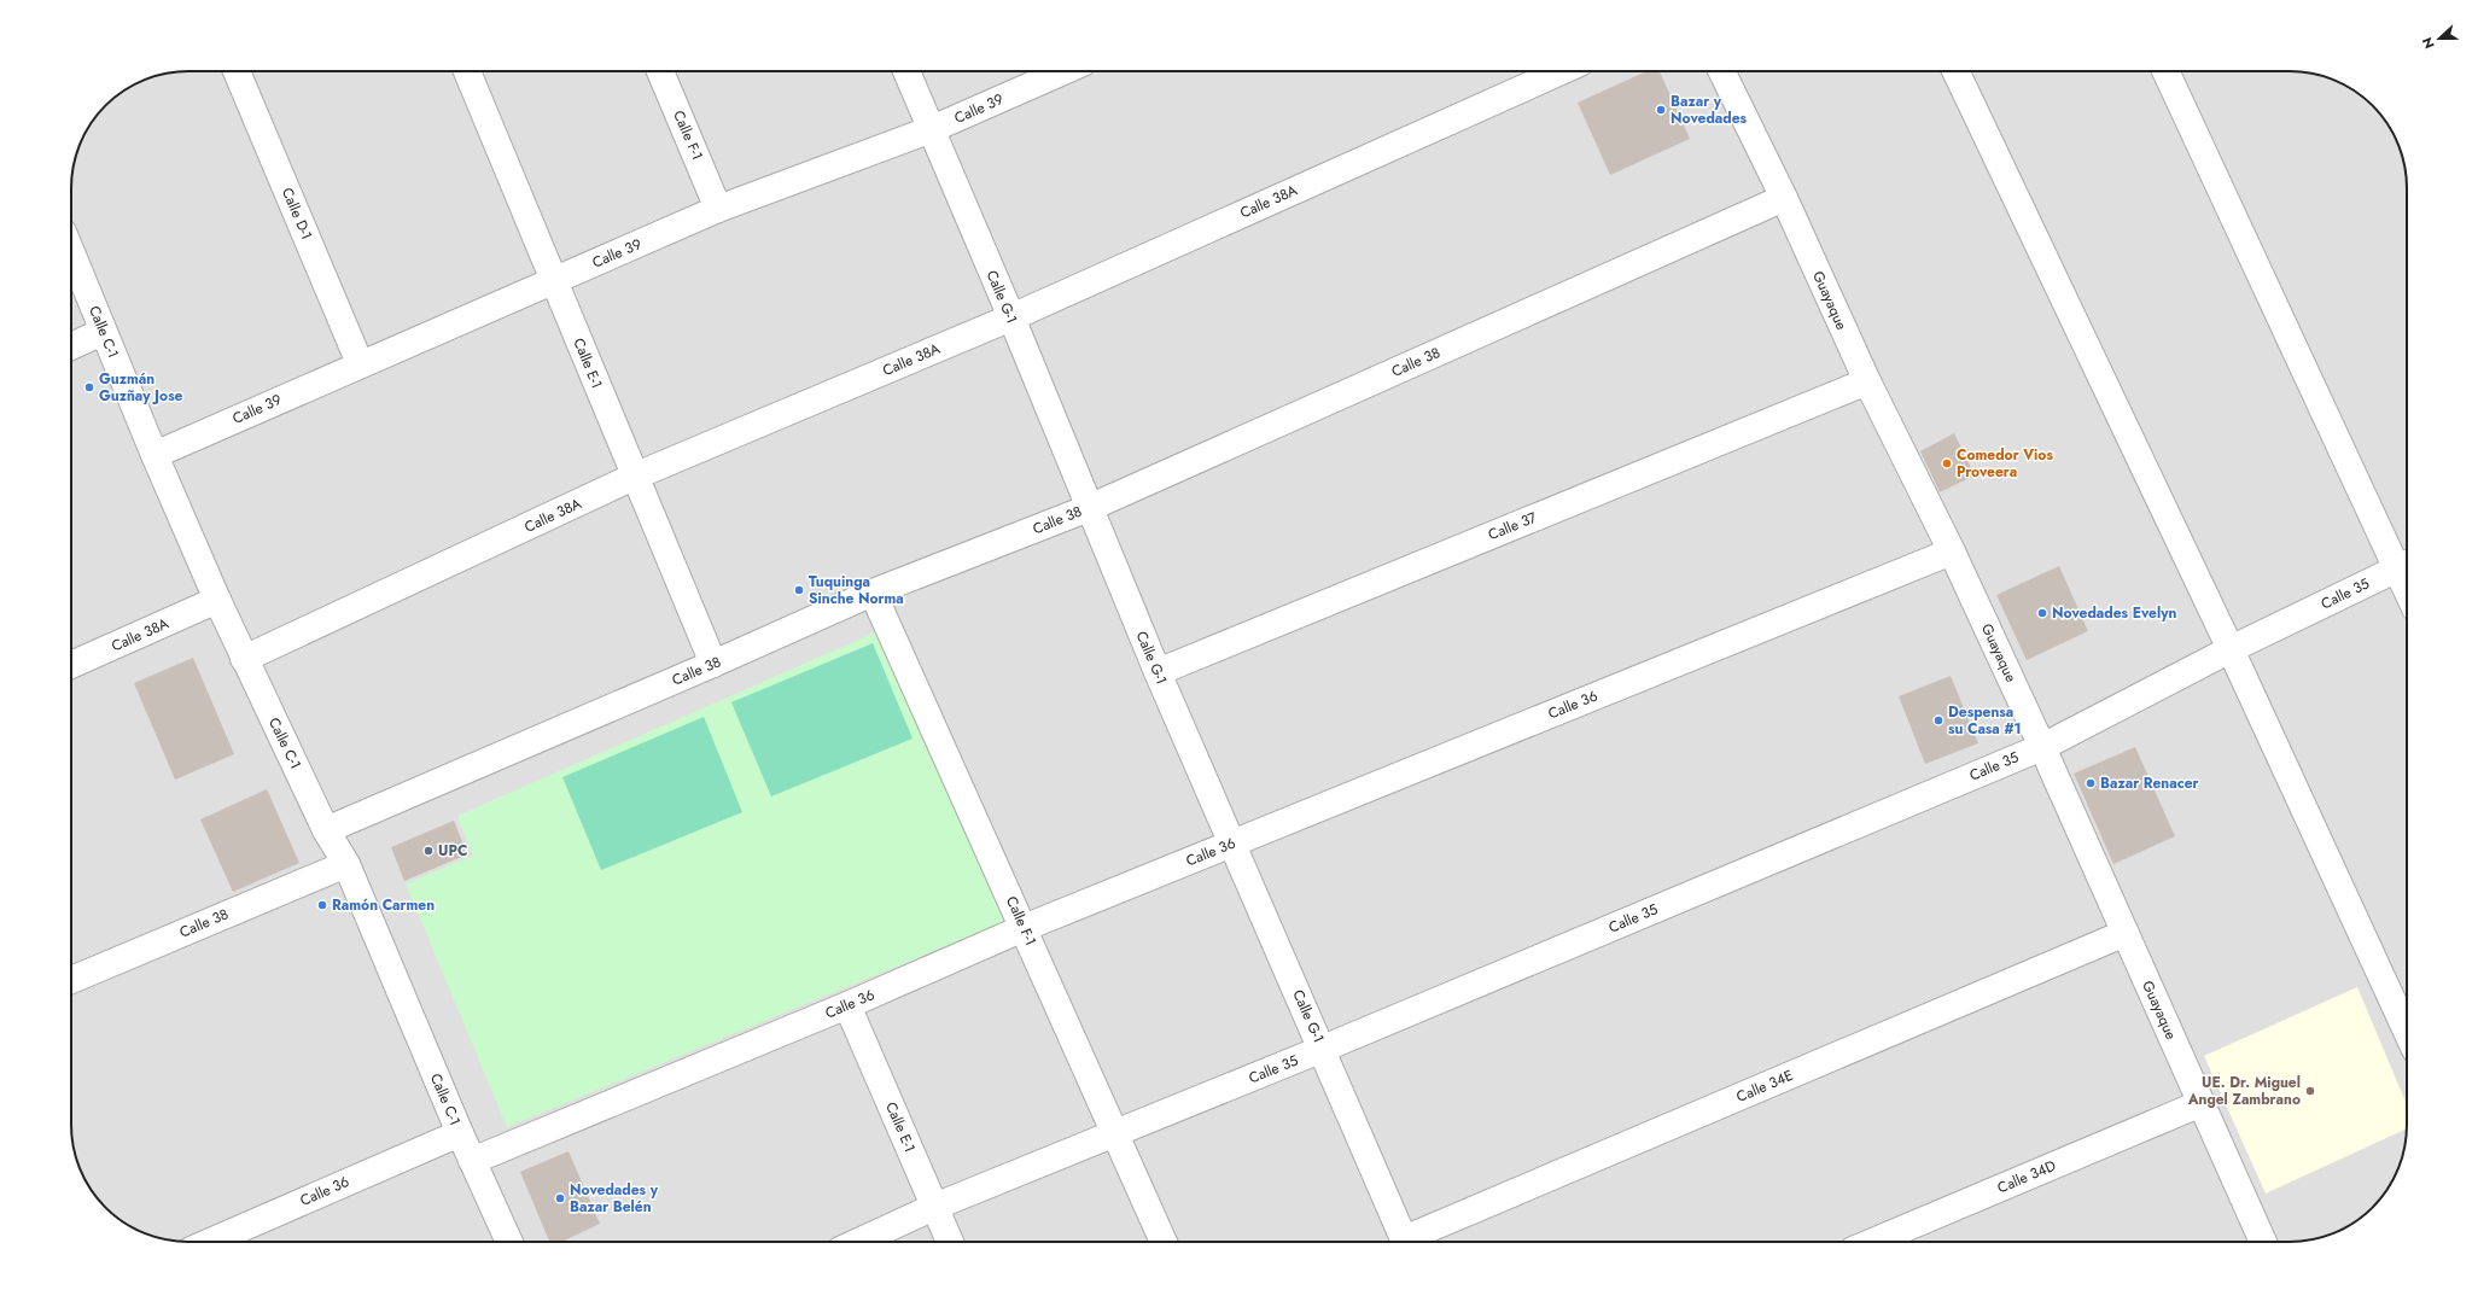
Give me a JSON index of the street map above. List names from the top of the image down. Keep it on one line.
{"streets":{"street":["Calle 39","Calle F-1","Calle 38A","Calle D-1","Calle G-1","Guayaque","Calle C-1","Calle 38","Calle E-1","Calle 37","Calle 35","Calle 36","Calle 34E","Calle 34D"]},"crossings":[["Calle 39","Calle F-1"],["Calle 39","Calle D-1"],["Calle 39","Calle G-1"],["Calle 39","Calle C-1"],["Calle 39","Calle E-1"],["Calle F-1","Calle 38"],["Calle F-1","Calle 35"],["Calle F-1","Calle 36"],["Calle 38A","Calle G-1"],["Calle 38A","Calle C-1"],["Calle 38A","Calle E-1"],["Calle G-1","Calle 38"],["Calle G-1","Calle 37"],["Calle G-1","Calle 35"],["Calle G-1","Calle 36"],["Guayaque","Calle 38"],["Guayaque","Calle 37"],["Guayaque","Calle 35"],["Guayaque","Calle 36"],["Guayaque","Calle 34E"],["Guayaque","Calle 34D"],["Calle C-1","Calle 38"],["Calle C-1","Calle 36"],["Calle 38","Calle E-1"],["Calle E-1","Calle 35"],["Calle E-1","Calle 36"]],"places":["Bazar y Novedades","Guzmán Guzñay Jose","Comedor Vios Proveera","Tuquinga Sinche Norma","Novedades Evelyn","Despensa su Casa #1","Bazar Renacer","UPC","Ramón Carmen","UE. Dr. Miguel Angel Zambrano","Novedades y Bazar Belén"],"north":"left"}
